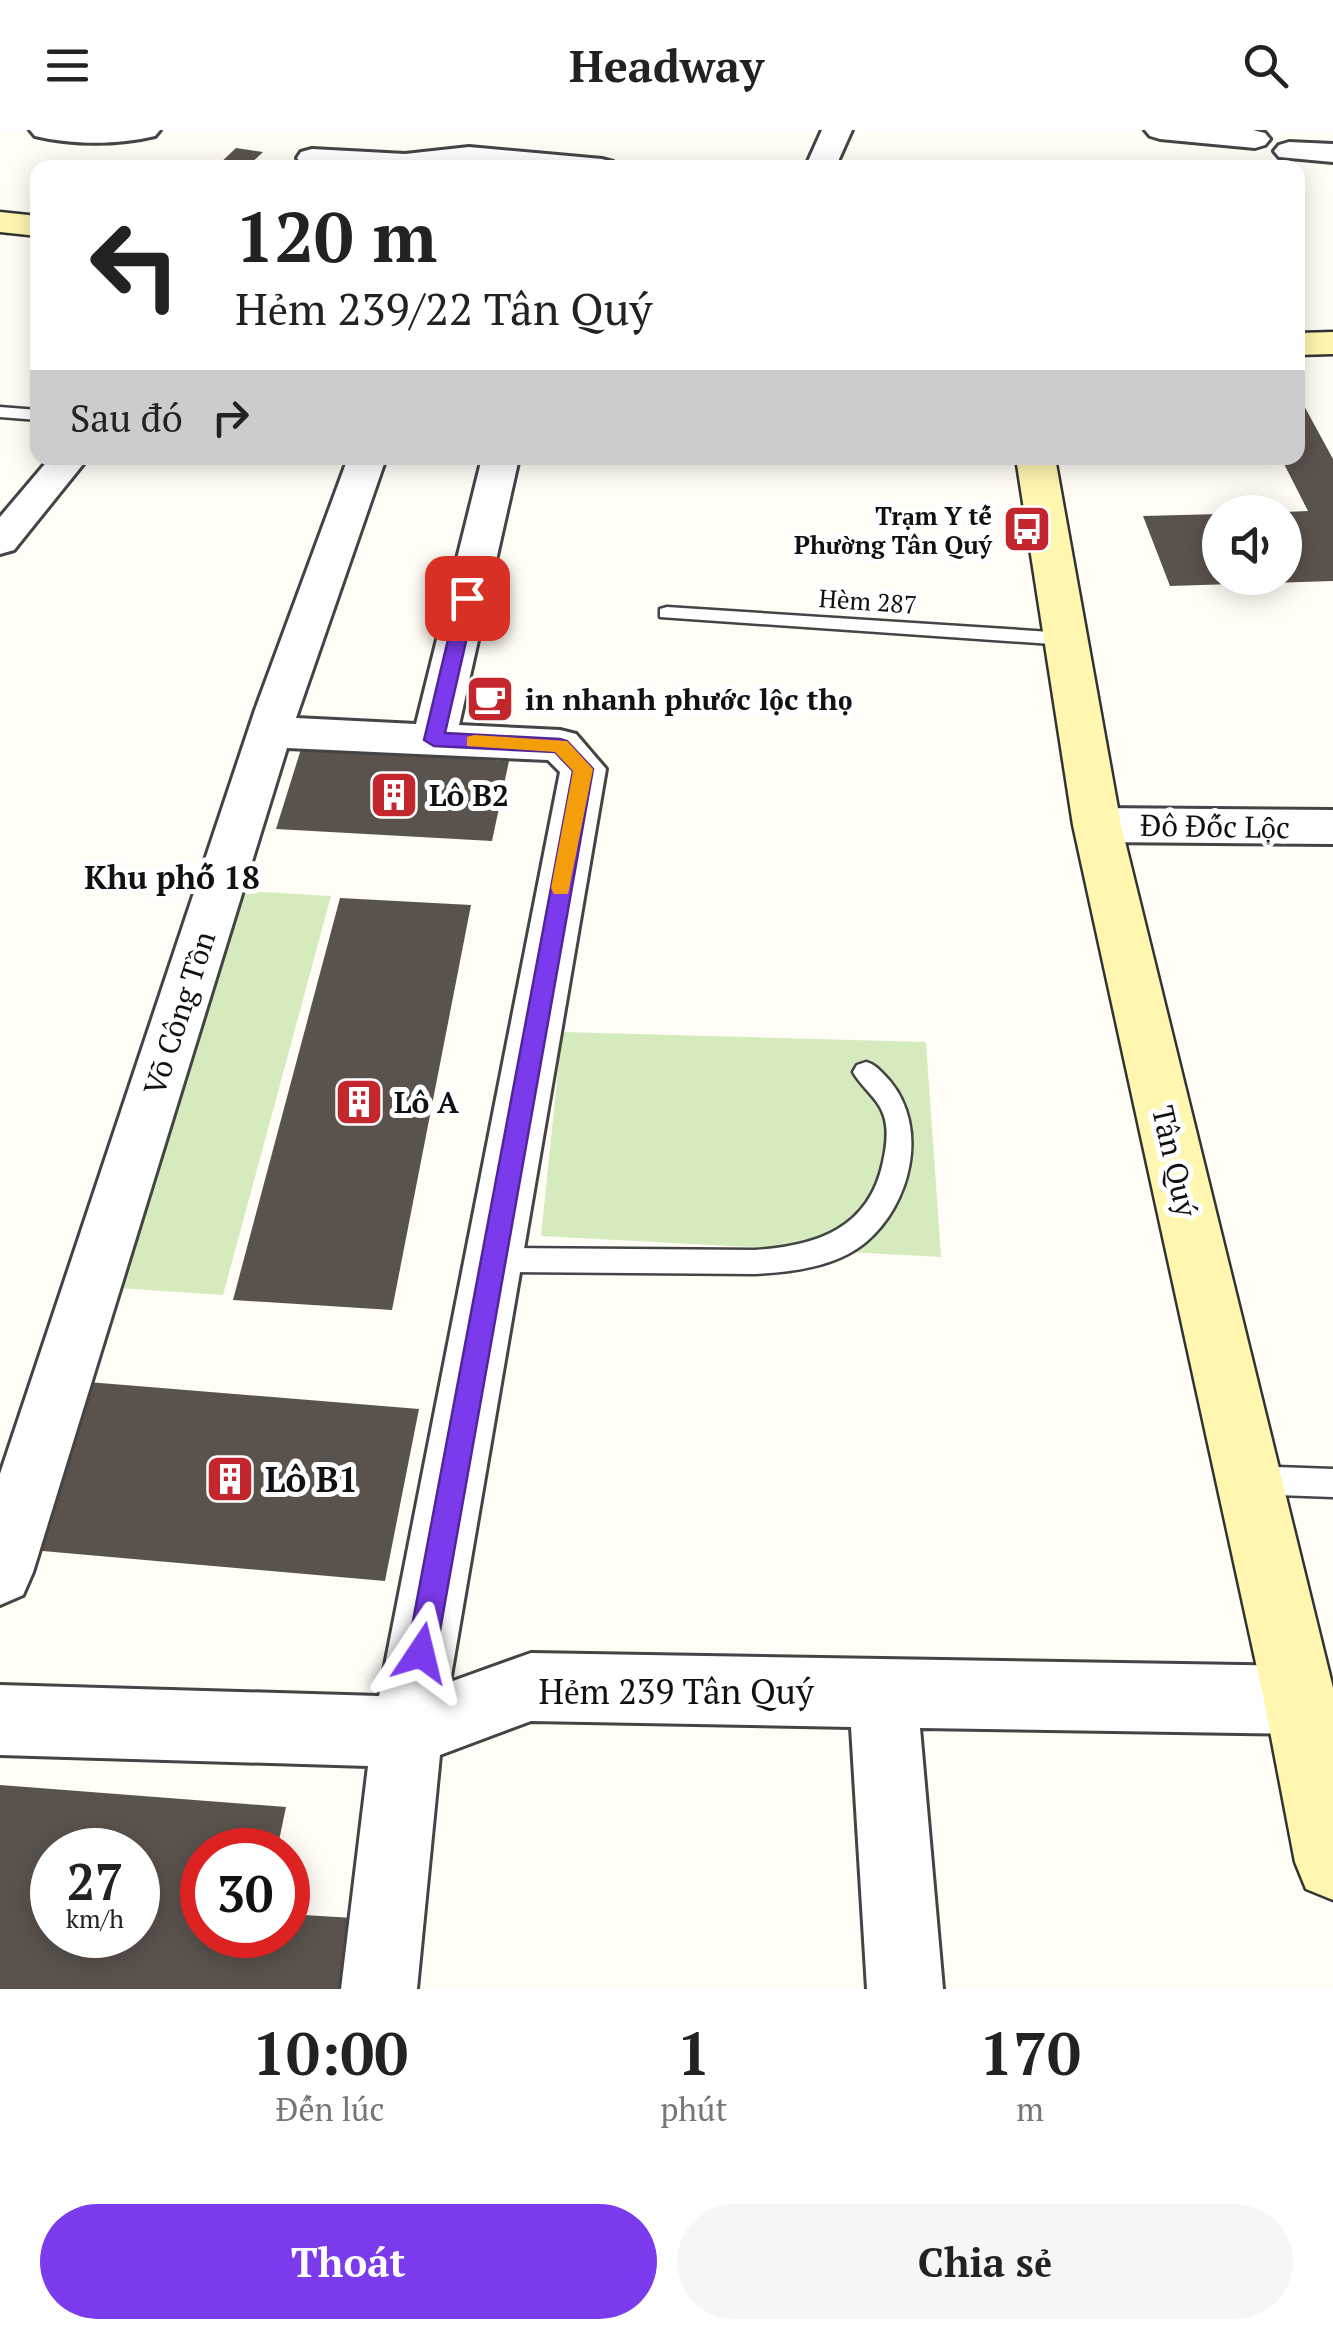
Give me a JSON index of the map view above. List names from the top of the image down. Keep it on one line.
{"streets":{"street":["Đô Đốc Lộc","Võ Công Tồn","Tân Quý","Hẻm 239 Tân Quý"],"lane":["Hèm 287"]},"crossings":[["Hèm 287","Tân Quý"],["Đô Đốc Lộc","Tân Quý"],["Tân Quý","Hẻm 239 Tân Quý"]],"districts":["Khu phố 18"],"places":{"bus stop":["Trạm Y tế Phường Tân Quý"],"cafe":["in nhanh phước lộc thọ"],"building":["Lô B2","Lô A","Lô B1"]},"page":{"header":"Headway","turn":["120 m","Hẻm 239/22 Tân Quý"],"then":"Sau đó","speed":"27 km/h","limit":"30","eta":["10:00","Đến lúc","1","phút","170","m"],"buttons":["Thoát","Chia sẻ"]}}
